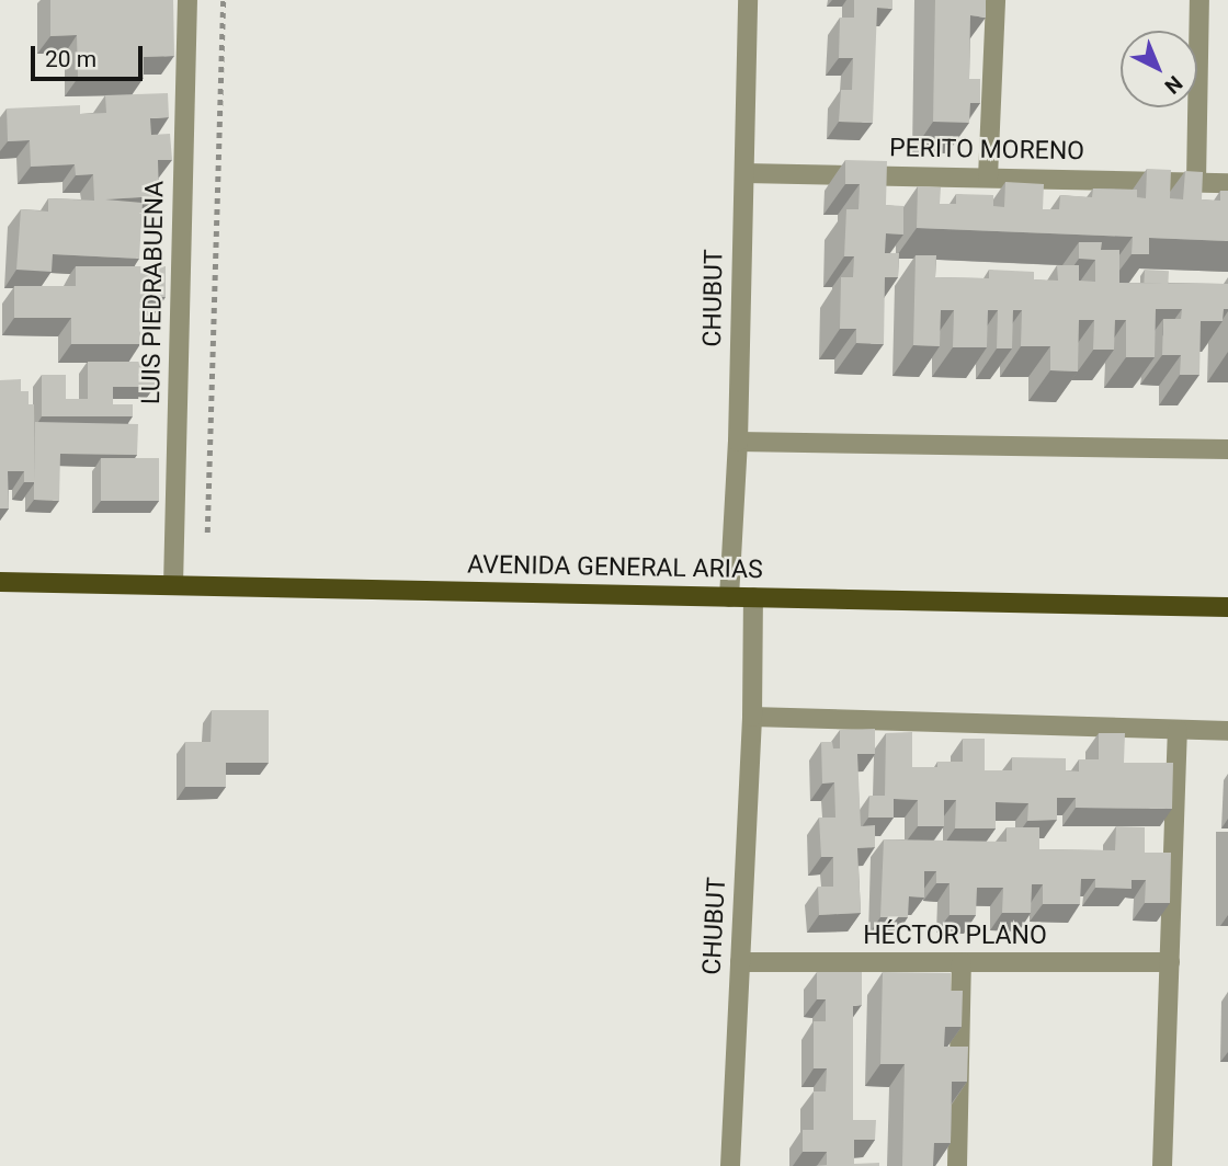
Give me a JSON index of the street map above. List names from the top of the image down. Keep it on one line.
{"streets":{"main road":["AVENIDA GENERAL ARIAS"],"street":["PERITO MORENO","LUIS PIEDRABUENA","CHUBUT","HÉCTOR PLANO"]},"crossings":[["PERITO MORENO","CHUBUT"],["LUIS PIEDRABUENA","AVENIDA GENERAL ARIAS"],["CHUBUT","AVENIDA GENERAL ARIAS"],["CHUBUT","HÉCTOR PLANO"]],"scale_bar":"20 m","north":"bottom right"}
